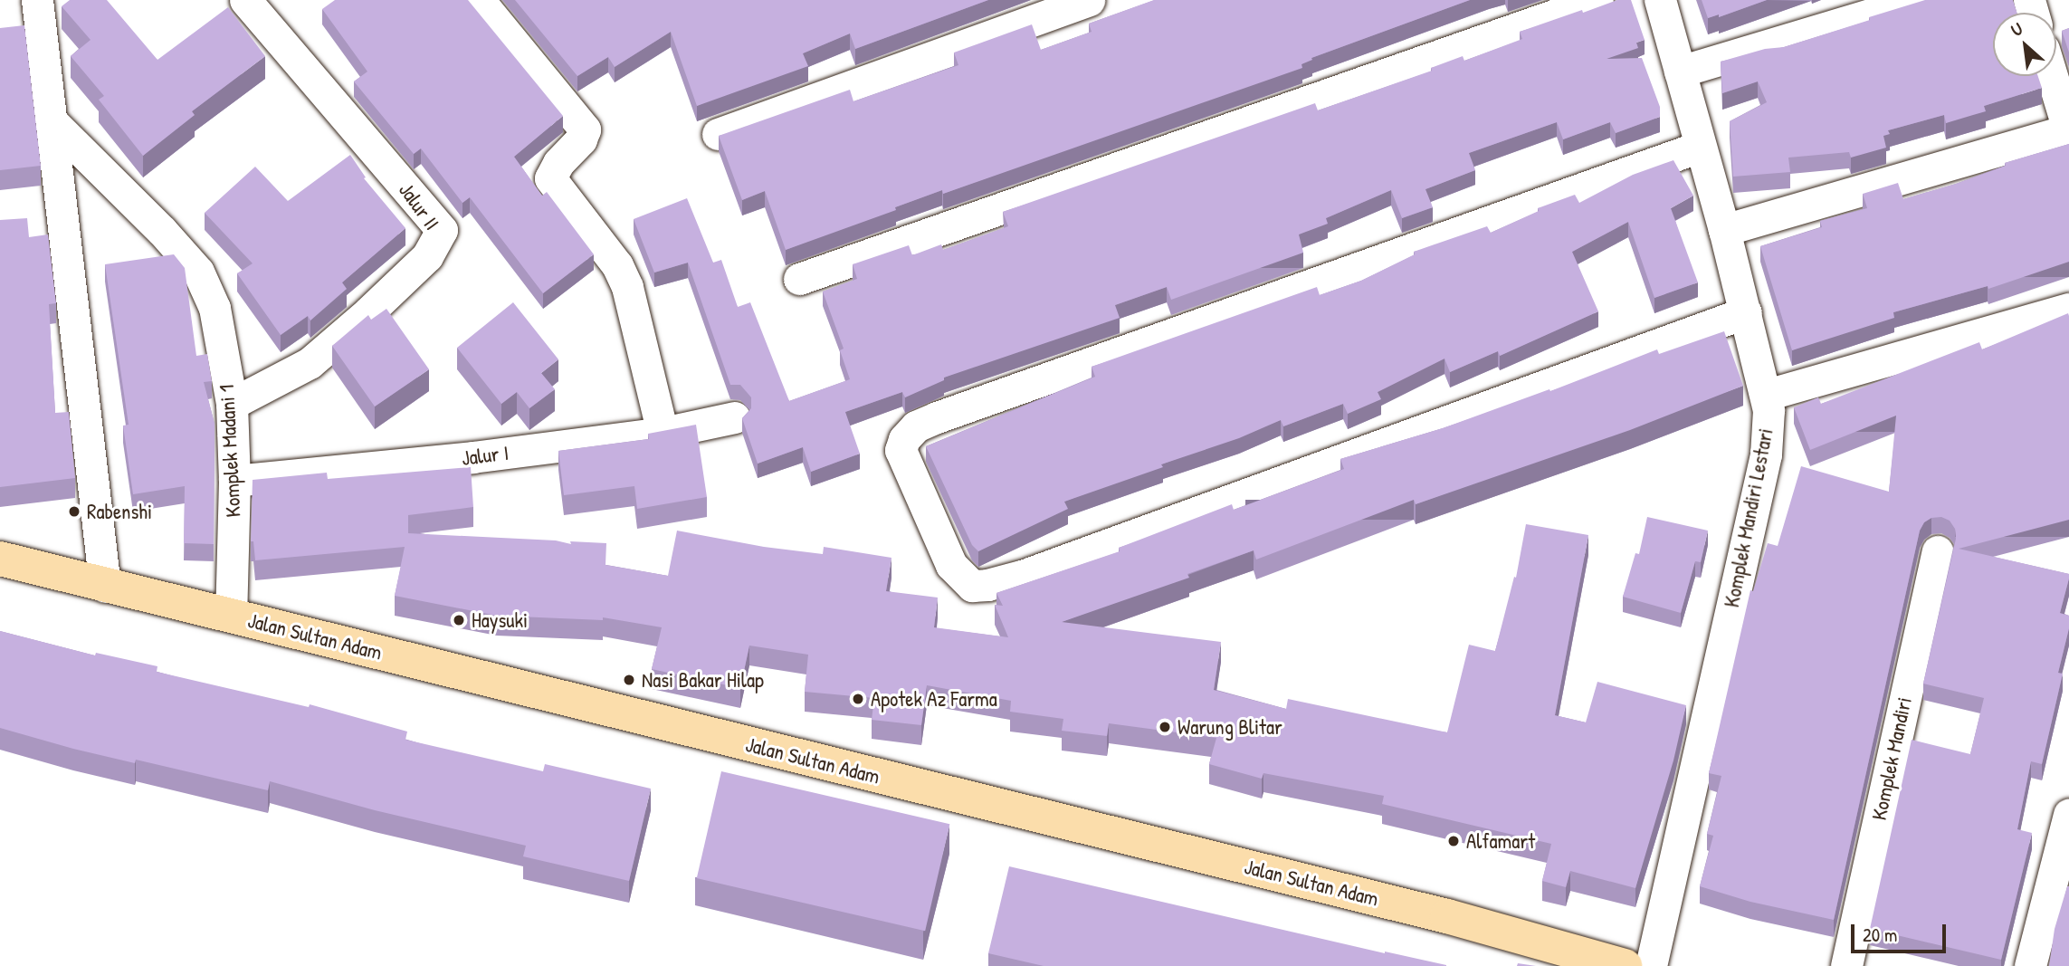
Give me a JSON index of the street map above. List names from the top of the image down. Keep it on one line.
{"streets":{"main road":["Jalan Sultan Adam"],"street":["Jalur II","Komplek Madani 1","Jalur I","Komplek Mandiri Lestari","Komplek Mandiri"]},"crossings":[["Jalur II","Komplek Madani 1"],["Komplek Madani 1","Jalur I"],["Komplek Madani 1","Jalan Sultan Adam"]],"places":["Rabenshi","Haysuki","Nasi Bakar Hilap","Apotek Az Farma","Warung Blitar","Alfamart"],"scale_bar":"20 m","north":"top left"}
